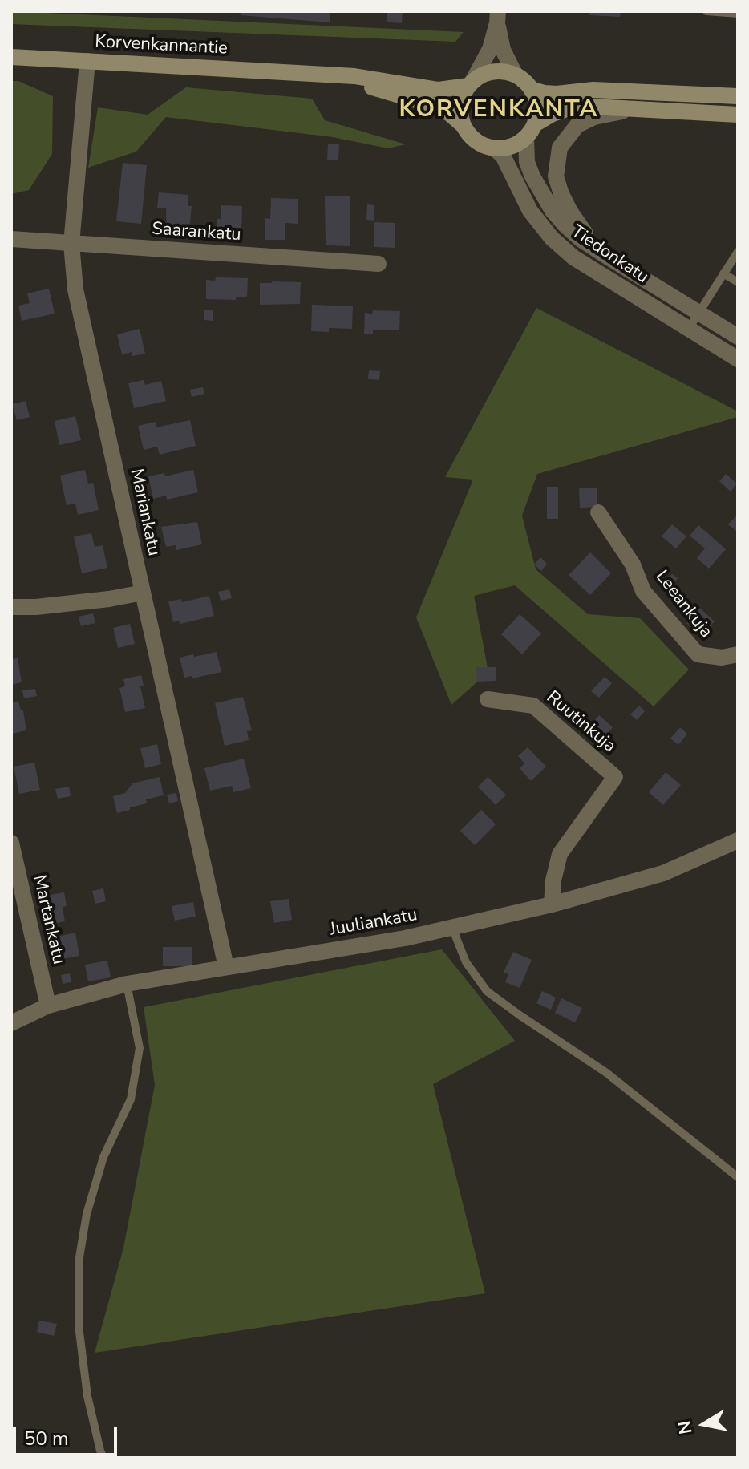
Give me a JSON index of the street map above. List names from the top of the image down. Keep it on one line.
{"streets":{"main road":["Korvenkannantie"],"street":["Saarankatu","Tiedonkatu","Mariankatu","Leeankuja","Ruutinkuja","Martankatu","Juuliankatu"]},"crossings":[["Korvenkannantie","Tiedonkatu"],["Korvenkannantie","Mariankatu"],["Saarankatu","Mariankatu"],["Mariankatu","Juuliankatu"],["Ruutinkuja","Juuliankatu"],["Martankatu","Juuliankatu"]],"districts":["KORVENKANTA"],"scale_bar":"50 m","north":"left"}
